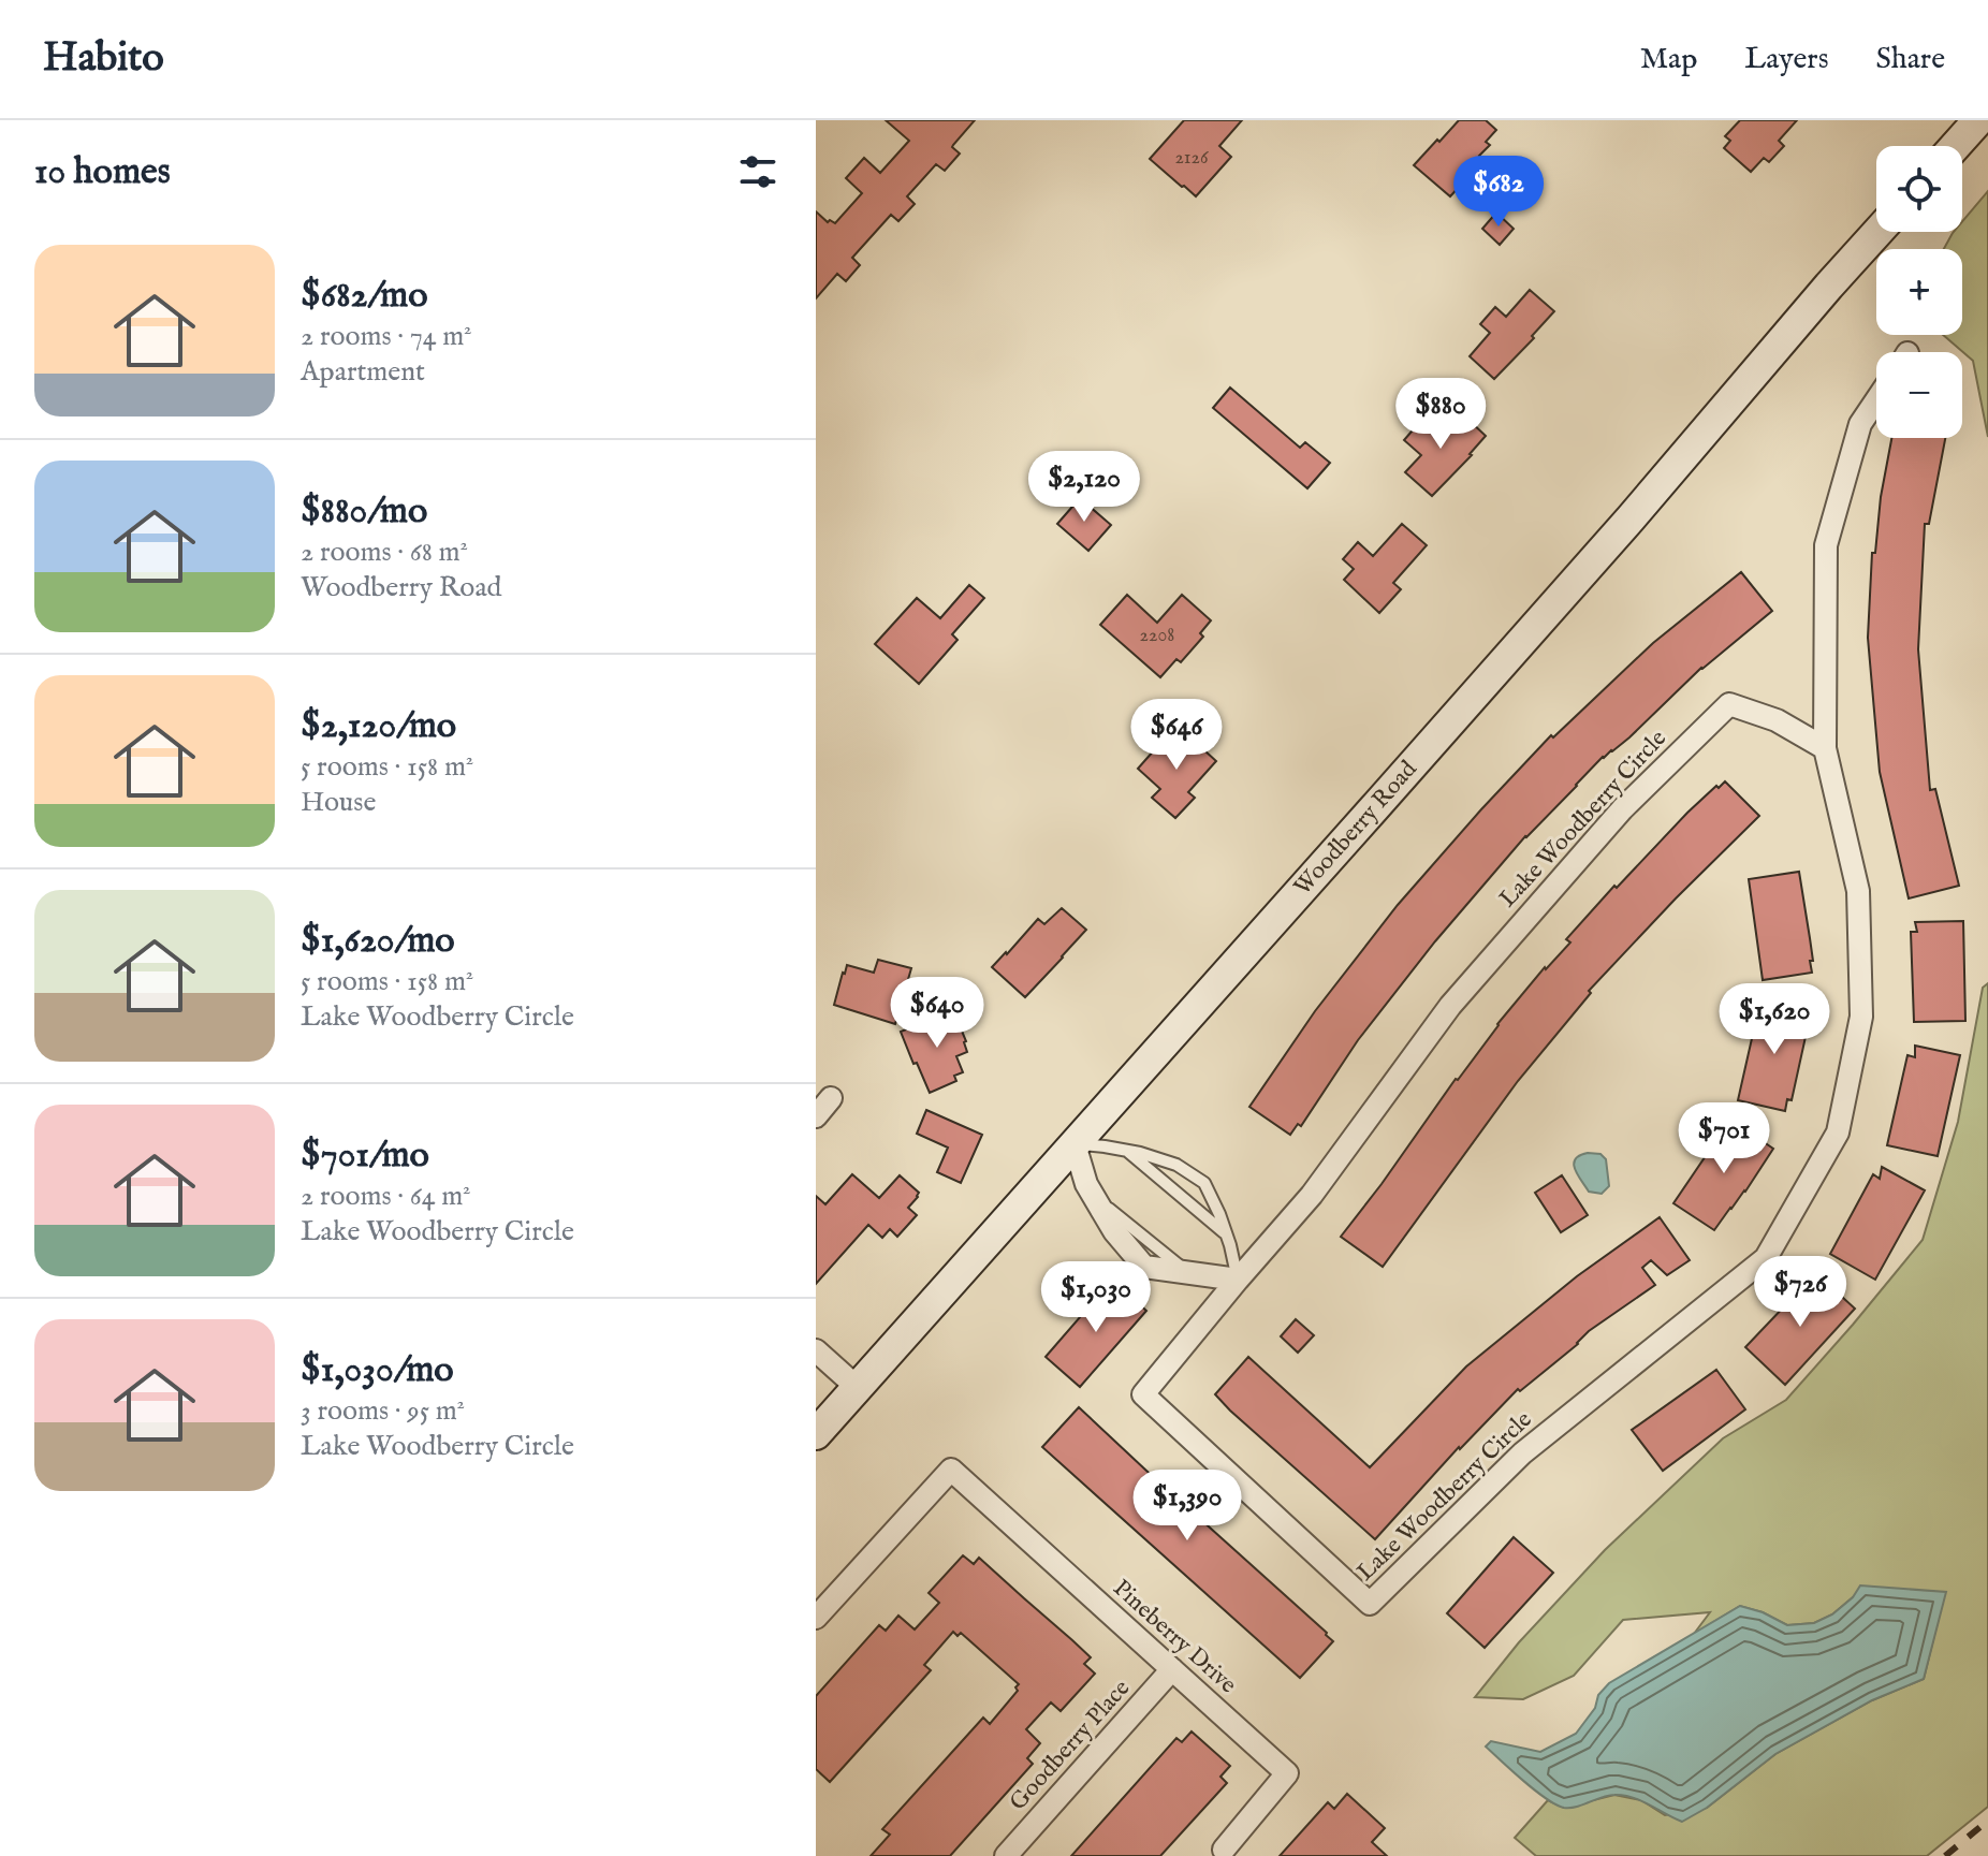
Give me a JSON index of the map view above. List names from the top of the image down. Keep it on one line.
{"streets":{"street":["Lake Woodberry Circle","Woodberry Road","Pineberry Drive","Goodberry Place"]},"crossings":[["Pineberry Drive","Goodberry Place"]],"house_numbers":["2126","2208"],"page":{"header":"Habito","nav":["Map","Layers","Share"],"heading":"10 homes","map_buttons":["+","−"],"price":["$682","$880","$2,120","$646","$640","$1,620","$701","$726","$1,030","$1,390"],"list":[{"name":"$682/mo","note":"2 rooms · 74 m² · Apartment"},{"name":"$880/mo","note":"2 rooms · 68 m² · Woodberry Road"},{"name":"$2,120/mo","note":"5 rooms · 158 m² · House"},{"name":"$1,620/mo","note":"5 rooms · 158 m² · Lake Woodberry Circle"},{"name":"$701/mo","note":"2 rooms · 64 m² · Lake Woodberry Circle"},{"name":"$1,030/mo","note":"3 rooms · 95 m² · Lake Woodberry Circle"}]}}
